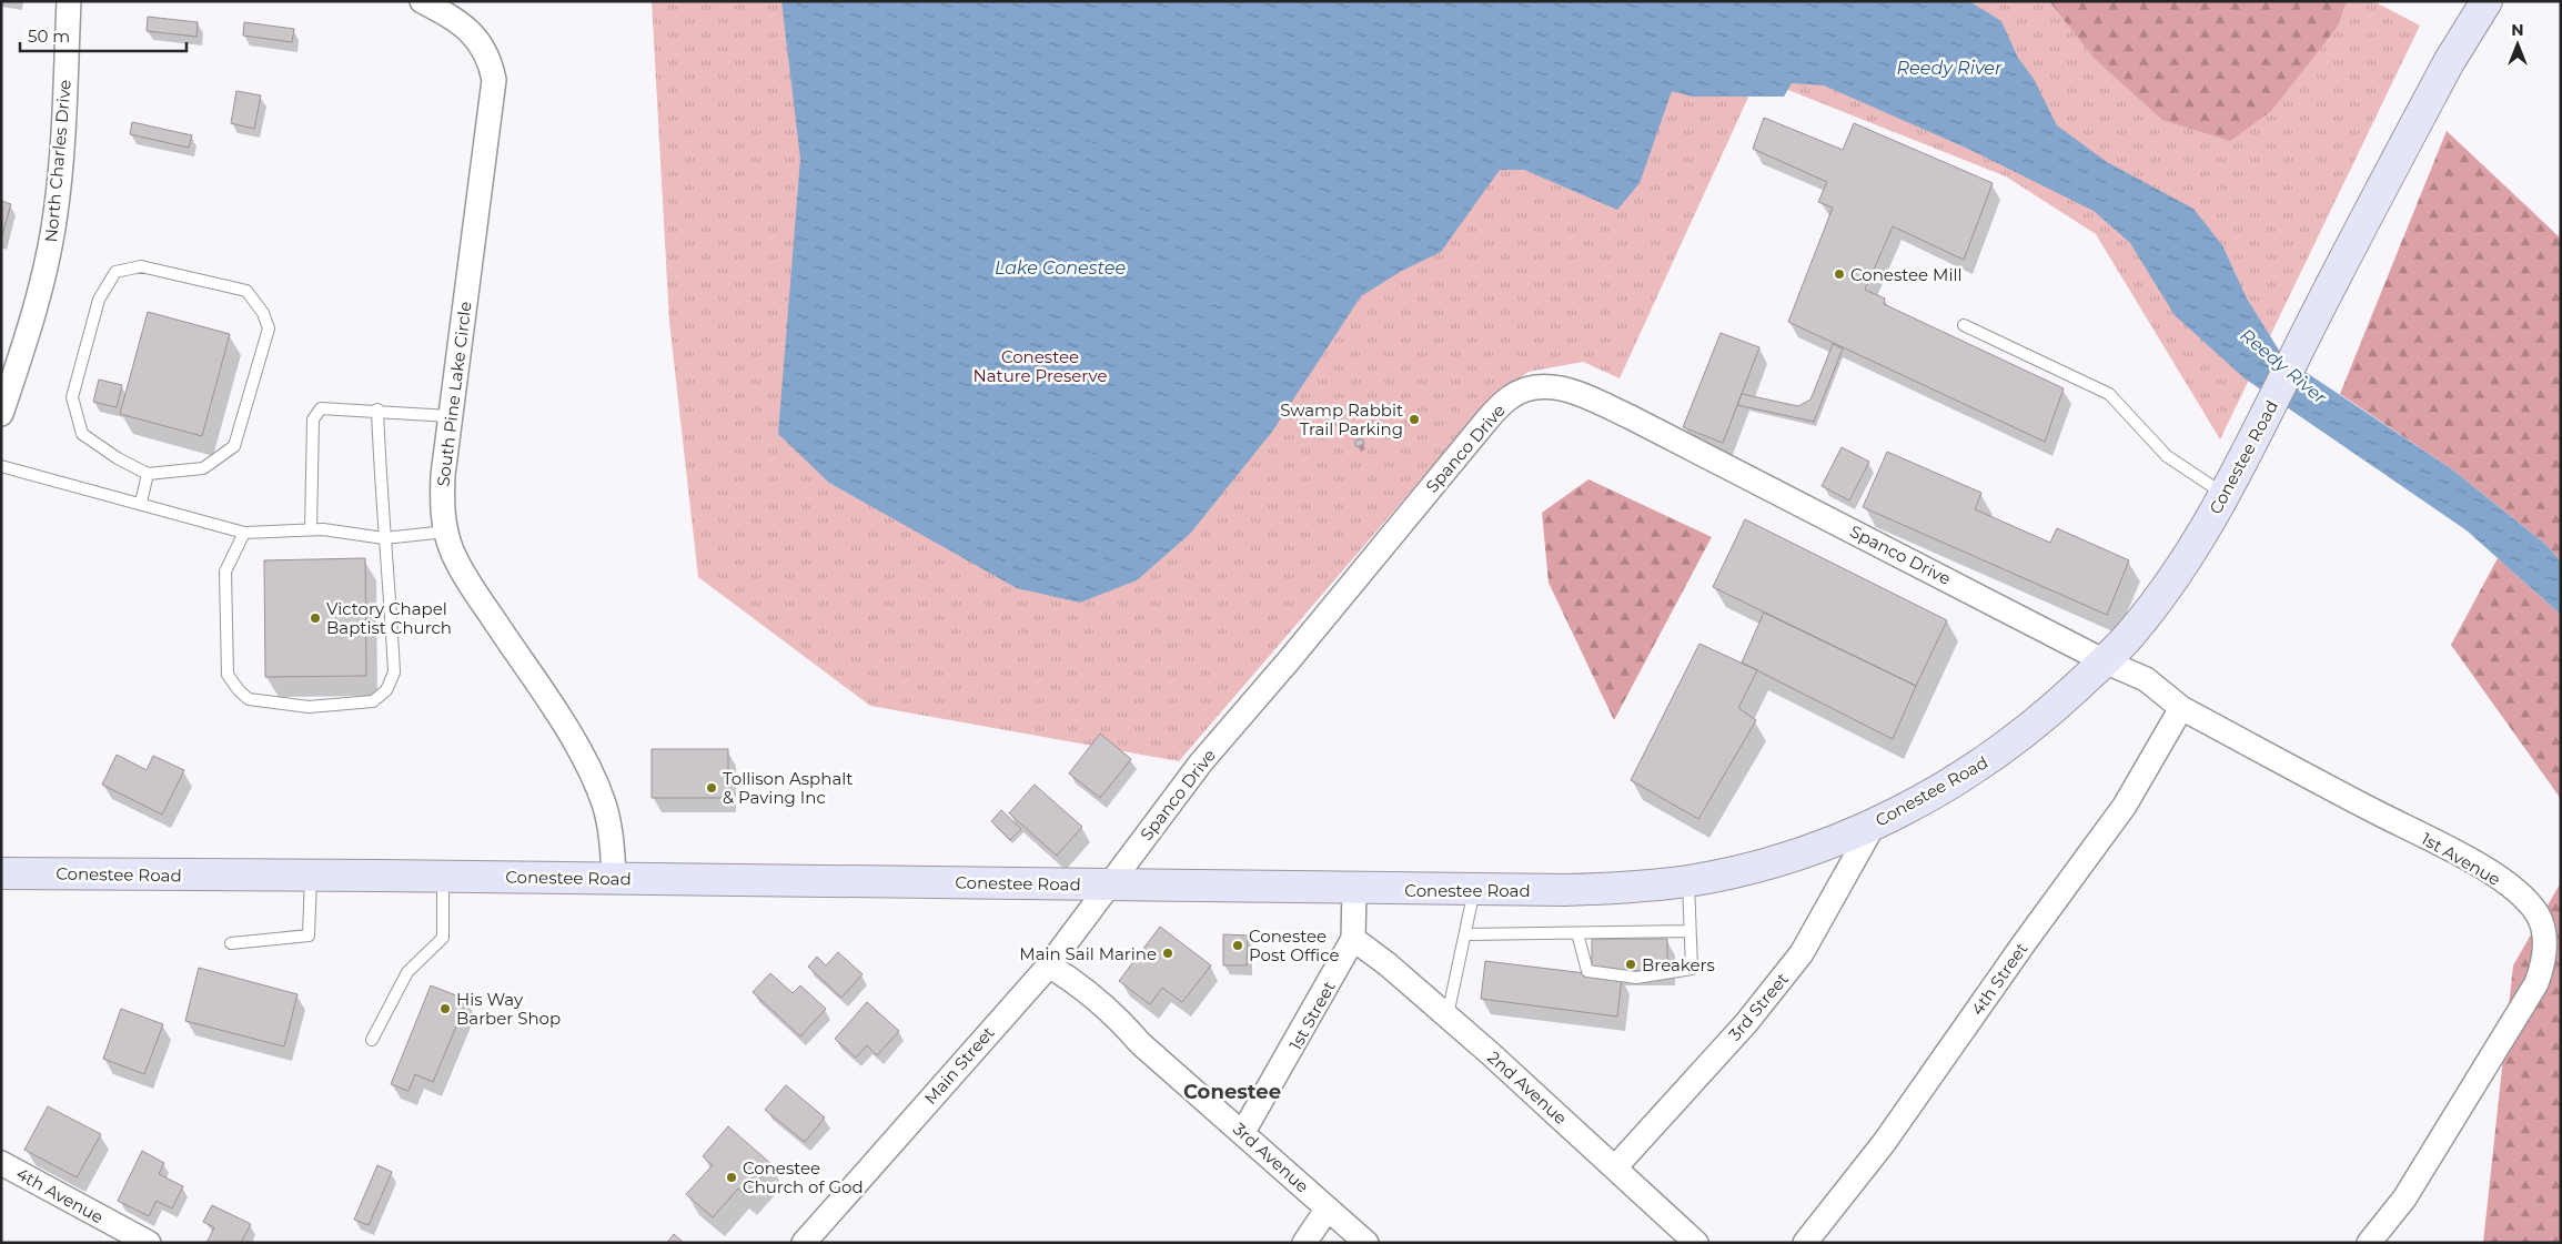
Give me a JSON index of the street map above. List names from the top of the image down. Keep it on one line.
{"streets":{"main road":["Conestee Road"],"street":["North Charles Drive","South Pine Lake Circle","Spanco Drive","1st Avenue","4th Street","3rd Street","1st Street","Main Street","2nd Avenue","3rd Avenue","4th Avenue"]},"crossings":[["South Pine Lake Circle","Conestee Road"],["Spanco Drive","Conestee Road"],["Spanco Drive","1st Avenue"],["Spanco Drive","Main Street"],["Conestee Road","1st Avenue"],["Conestee Road","3rd Street"],["Conestee Road","1st Street"],["Conestee Road","Main Street"],["1st Avenue","4th Street"],["3rd Street","2nd Avenue"],["1st Street","2nd Avenue"],["1st Street","3rd Avenue"],["Main Street","3rd Avenue"]],"districts":["Conestee"],"water":["Reedy River","Lake Conestee"],"parks":["Conestee Nature Preserve"],"places":["Conestee Mill","Swamp Rabbit Trail Parking","Victory Chapel Baptist Church","Tollison Asphalt & Paving Inc","Conestee Post Office","Main Sail Marine","Breakers","His Way Barber Shop","Conestee Church of God"],"scale_bar":"50 m","north":"top"}
